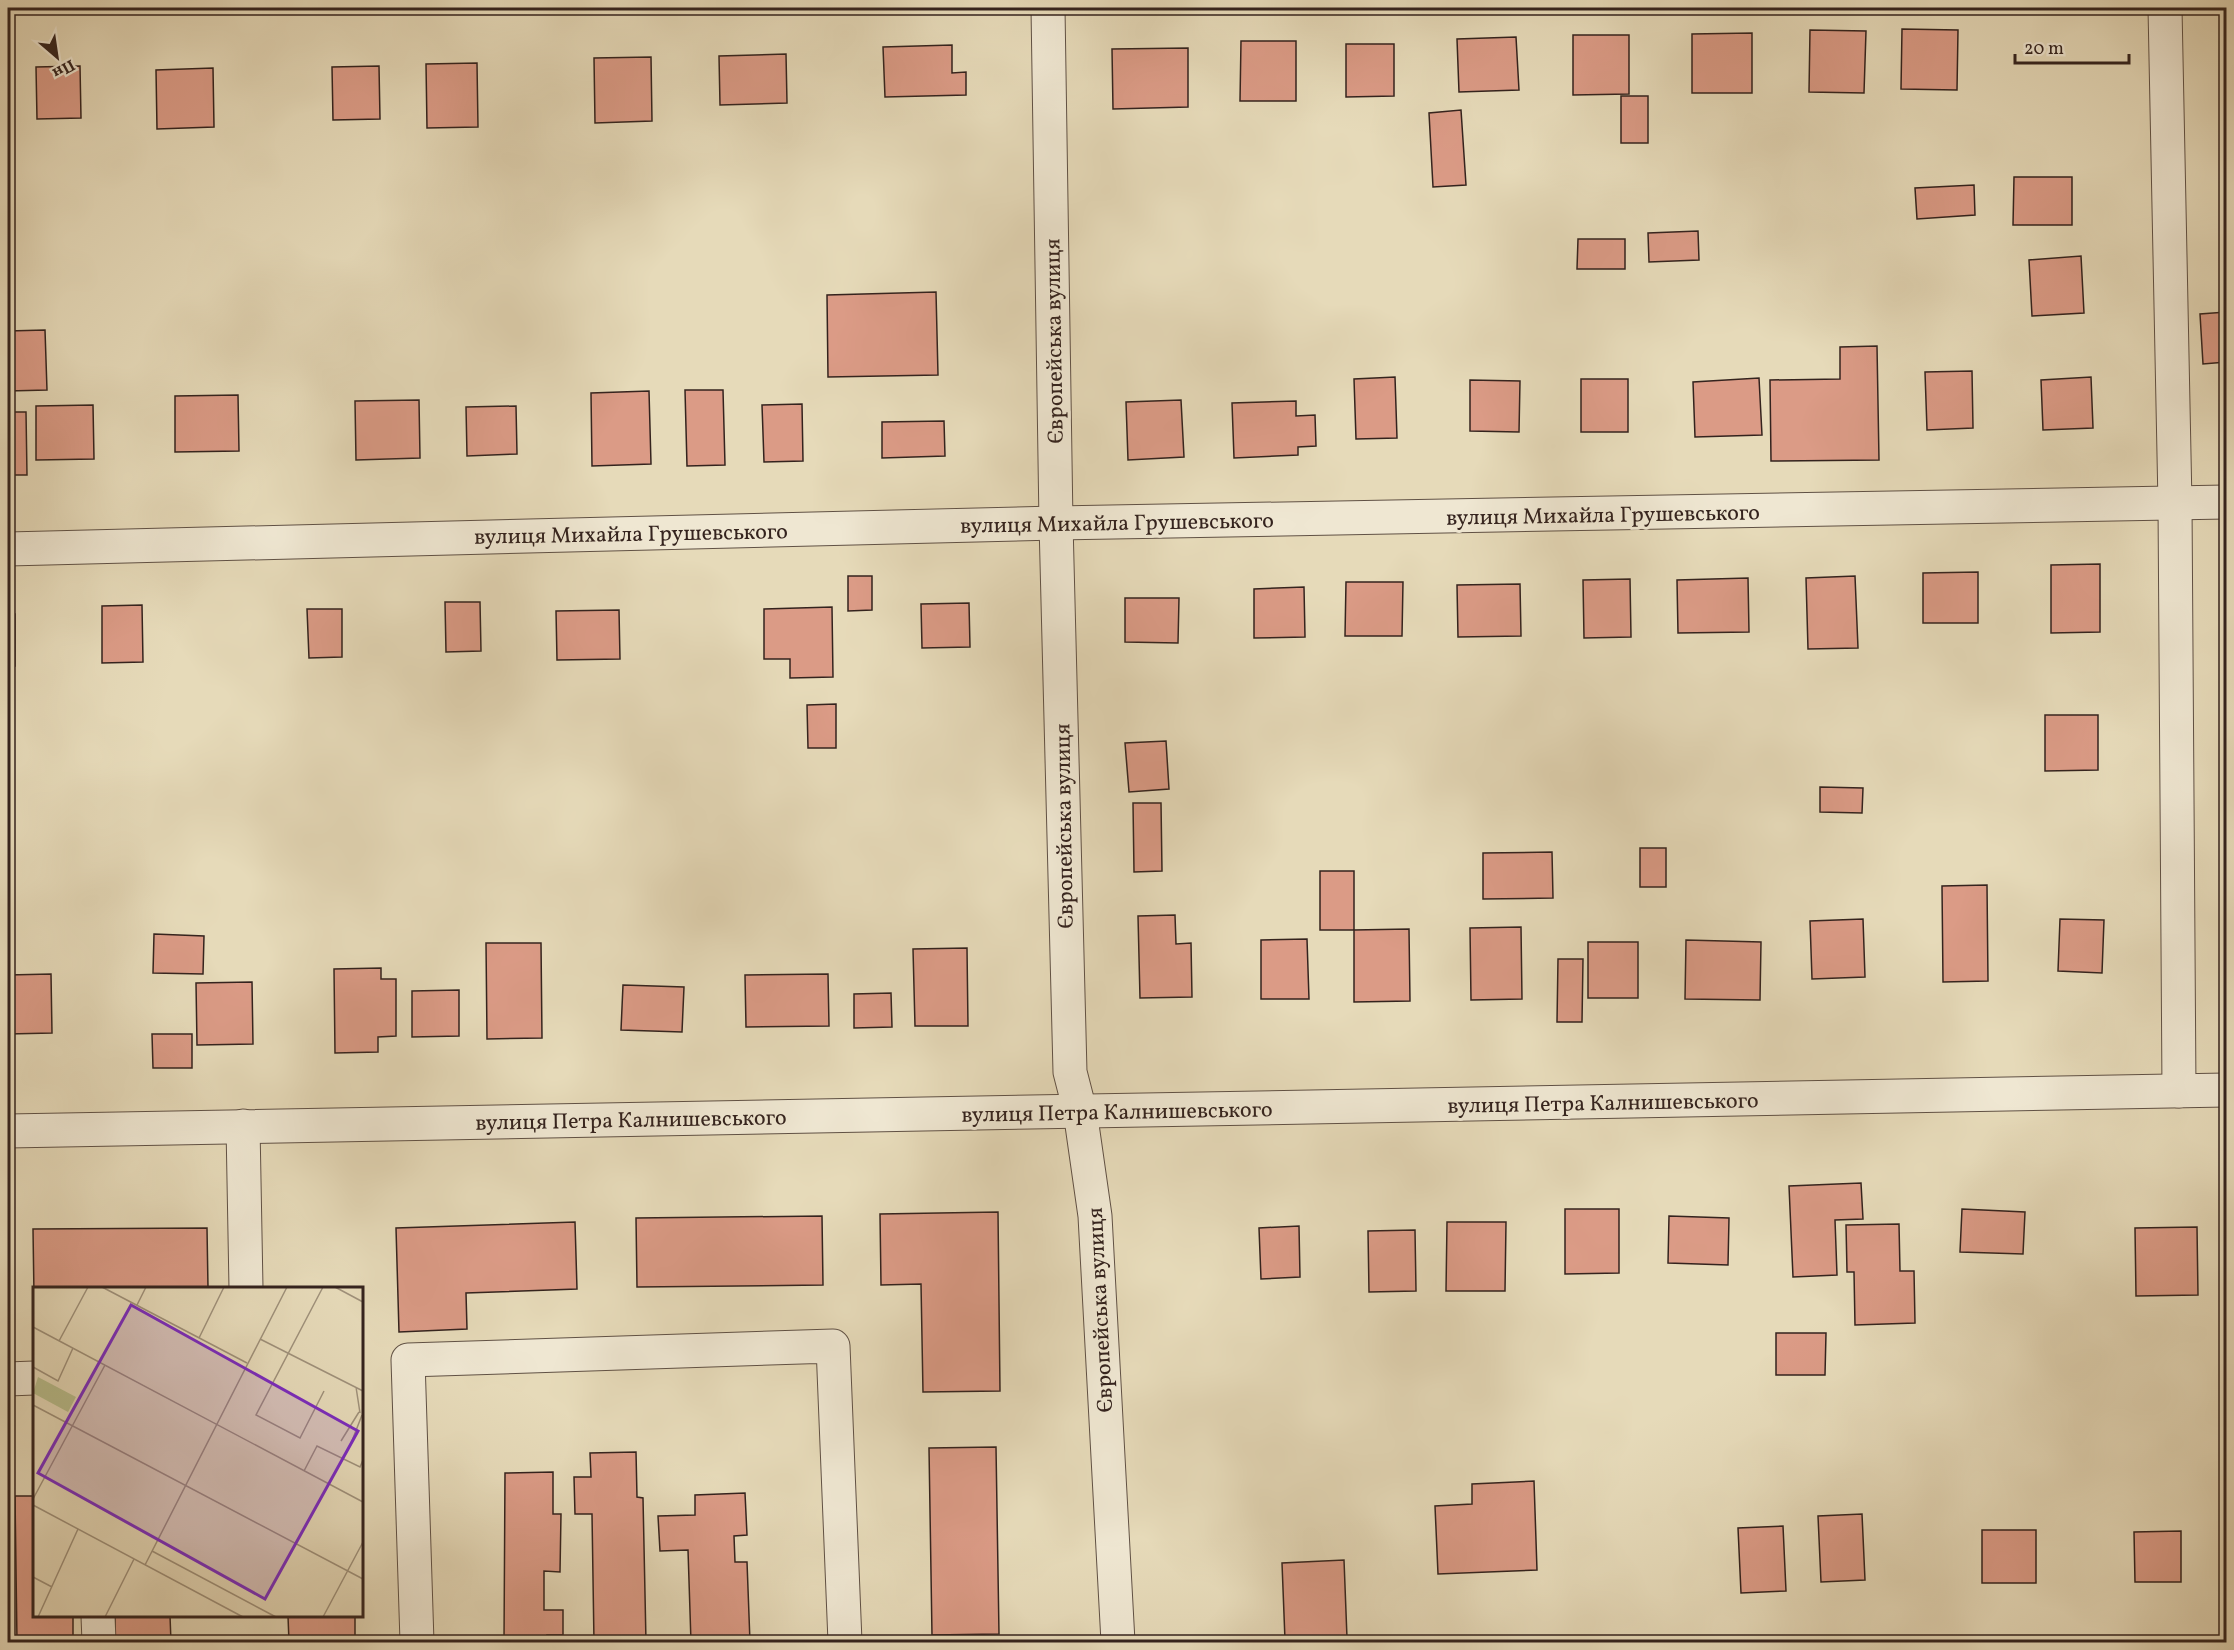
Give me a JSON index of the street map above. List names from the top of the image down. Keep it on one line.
{"streets":{"street":["Європейська вулиця","вулиця Михайла Грушевського","вулиця Петра Калнишевського"]},"crossings":[["Європейська вулиця","вулиця Михайла Грушевського"],["Європейська вулиця","вулиця Петра Калнишевського"]],"scale_bar":"20 m","north":"bottom right"}
